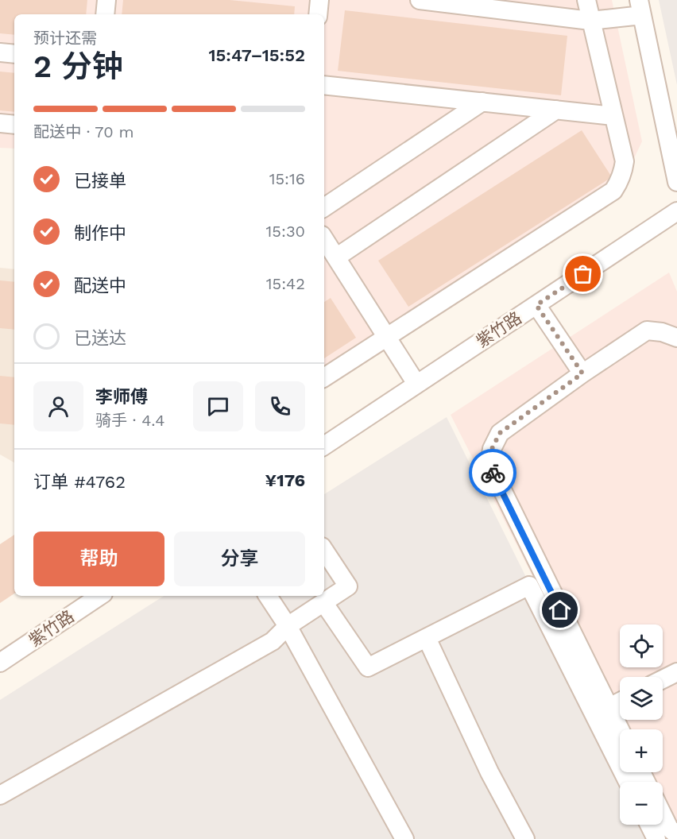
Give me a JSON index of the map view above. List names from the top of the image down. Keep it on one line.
{"streets":{"street":["紫竹路"]},"page":{"heading":["2 分钟","预计还需","15:47–15:52"],"panel":["李师傅","骑手 · 4.4","订单 #4762","¥176"],"bar":"配送中 · 70 m","list":[["已接单","15:16"],["制作中","15:30"],["配送中","15:42"],"已送达"],"buttons":["帮助","分享"],"map_buttons":["+","−"]}}
